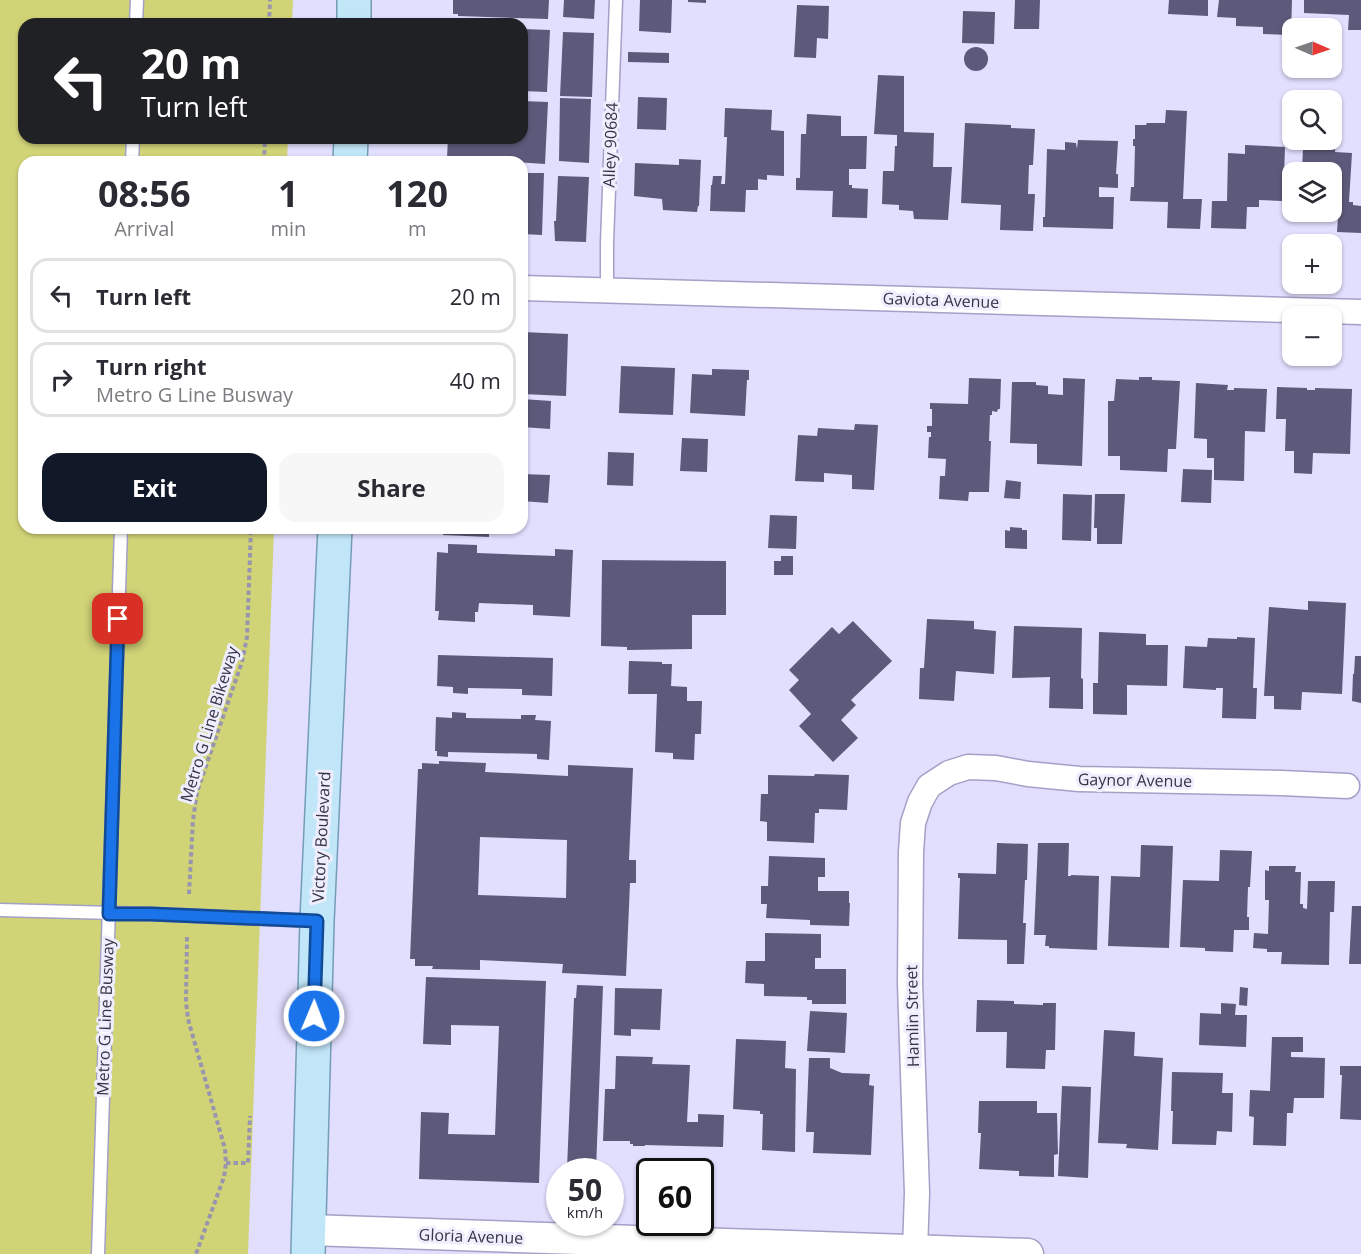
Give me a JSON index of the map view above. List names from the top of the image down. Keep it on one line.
{"streets":{"main road":["Victory Boulevard"],"street":["Gaviota Avenue","Gaynor Avenue","Hamlin Street","Gloria Avenue"],"lane":["Alley 90684","Metro G Line Busway"],"path":["Metro G Line Bikeway"]},"crossings":[["Alley 90684","Gaviota Avenue"],["Gaynor Avenue","Hamlin Street"],["Victory Boulevard","Gloria Avenue"],["Hamlin Street","Gloria Avenue"]],"north":"right","page":{"map_buttons":["+","−"],"turn":["20 m","Turn left"],"eta":["08:56","Arrival","1","min","120","m"],"list":[{"name":"Turn left","value":"20 m"},{"name":"Turn right","note":"Metro G Line Busway","value":"40 m"}],"buttons":["Exit","Share"],"speed":"50 km/h","limit":"60"}}
